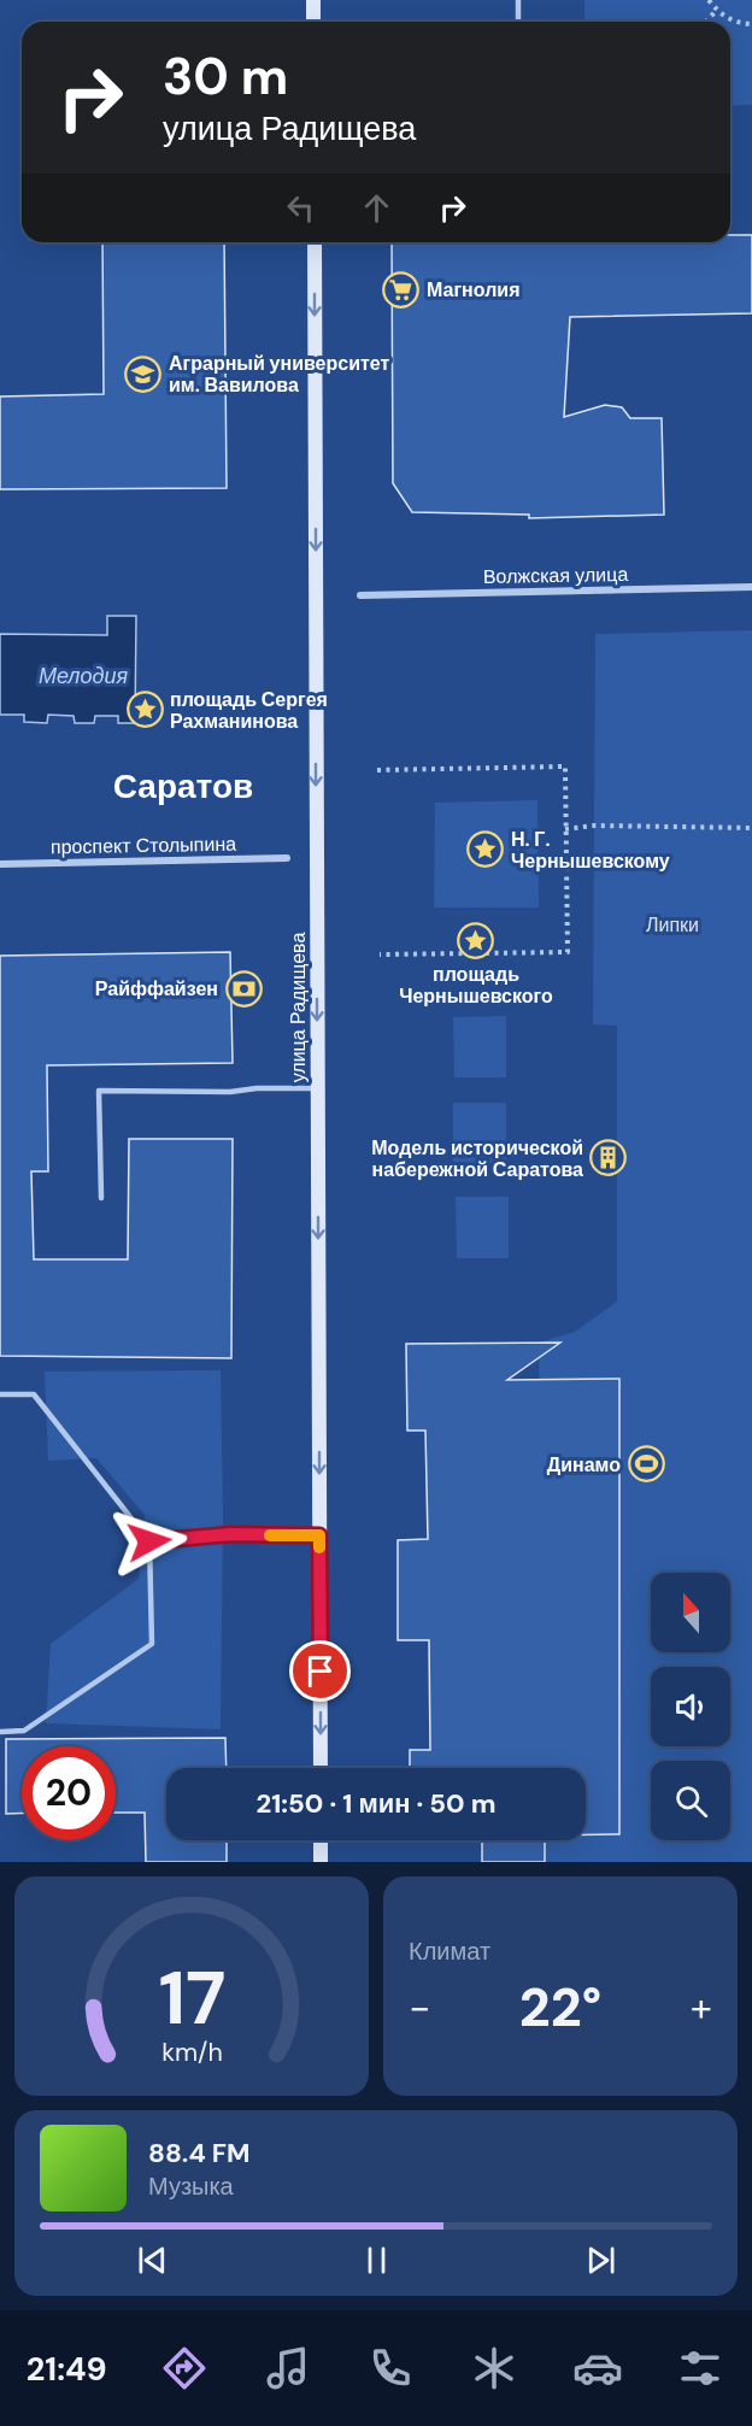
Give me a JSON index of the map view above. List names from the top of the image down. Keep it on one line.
{"streets":{"street":["Волжская улица","проспект Столыпина","улица Радищева"]},"one_way":["улица Радищева"],"districts":["Саратов"],"water":["Мелодия"],"parks":["Липки"],"places":{"supermarket":["Магнолия"],"school or university":["Аграрный университет им. Вавилова"],"place":["площадь Сергея Рахманинова","Н. Г. Чернышевскому","площадь Чернышевского"],"bank":["Райффайзен"],"building":["Модель исторической набережной Саратова"],"sports":["Динамо"]},"north":"top","page":{"turn":["30 m","улица Радищева"],"limit":"20","trip":"21:50 · 1 мин · 50 m","tile":"Климат","heat":["−","22°","+"],"song":["88.4 FM","Музыка"],"tabs":"21:49","gauge":["17","km/h"]}}
